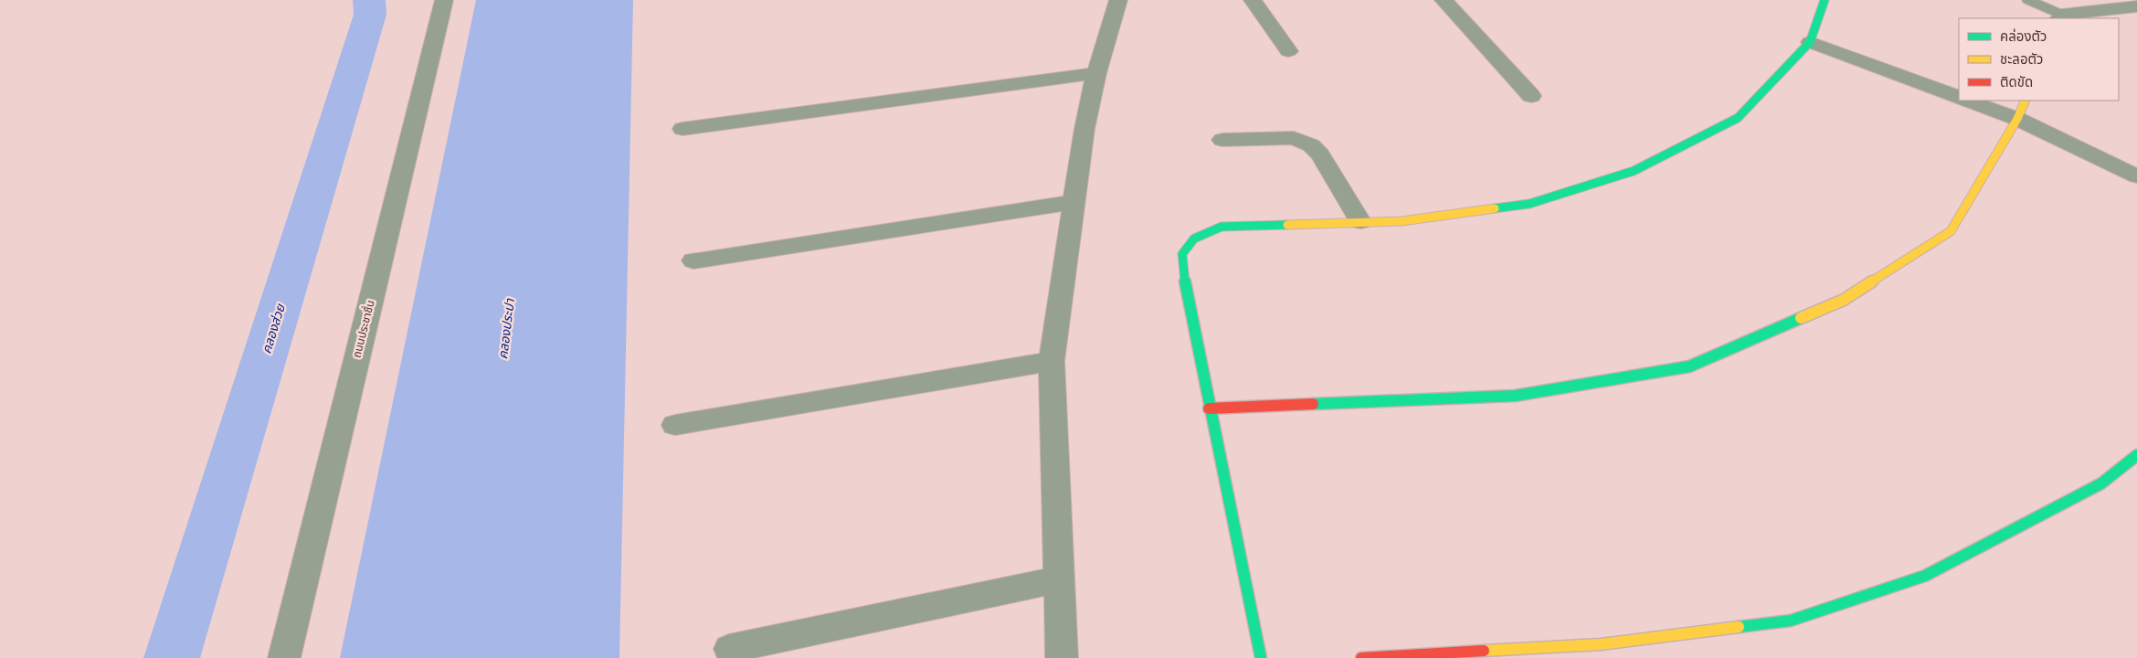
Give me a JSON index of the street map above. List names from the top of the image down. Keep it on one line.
{"streets":{"street":["ถนนประชาชื่น"]},"water":["คลองส่วย","คลองประปา"],"legend":["คล่องตัว","ชะลอตัว","ติดขัด"]}
